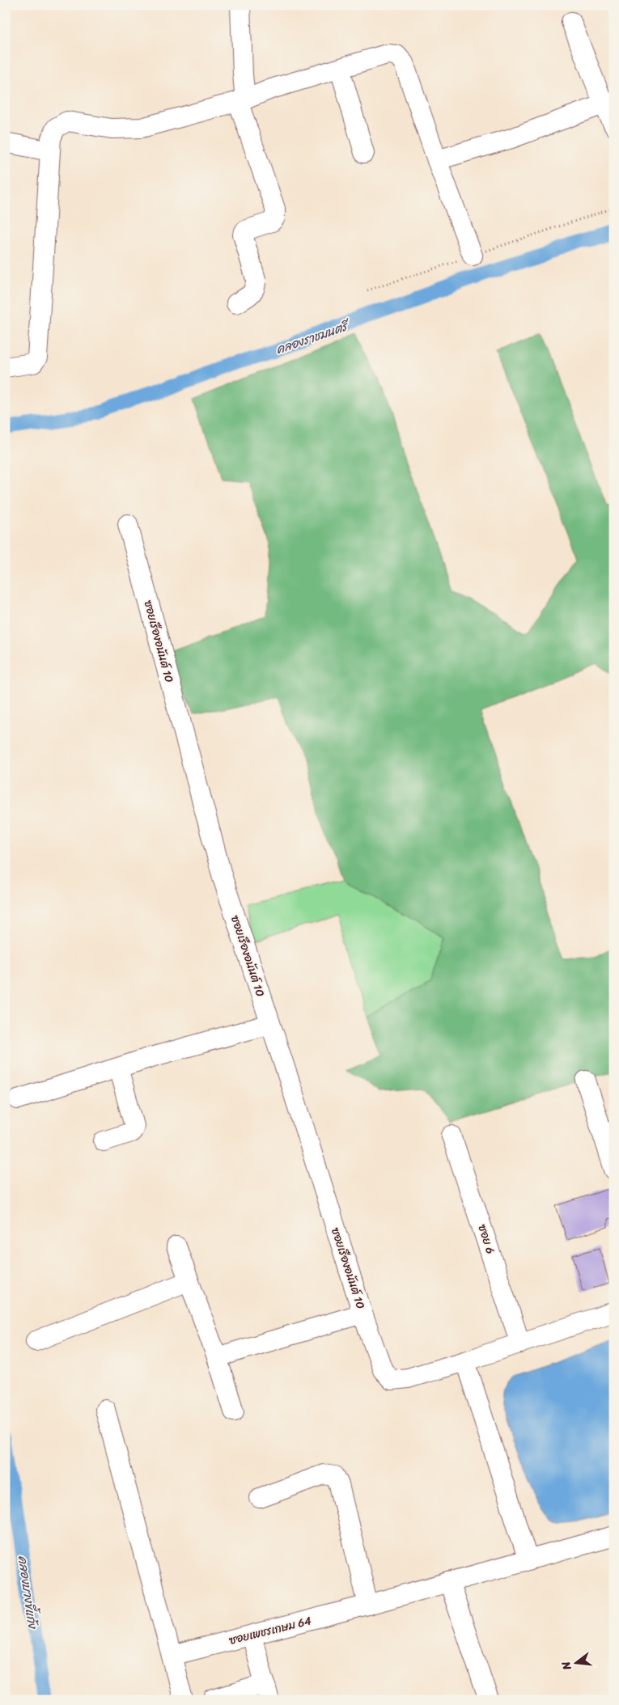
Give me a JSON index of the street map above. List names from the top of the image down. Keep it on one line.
{"streets":{"street":["ซอยเรืองอนันต์ 10","ซอย 6","ซอยเพชรเกษม 64"]},"water":["คลองราชมนตรี","คลองบางขี้แก้ง"],"north":"left"}
